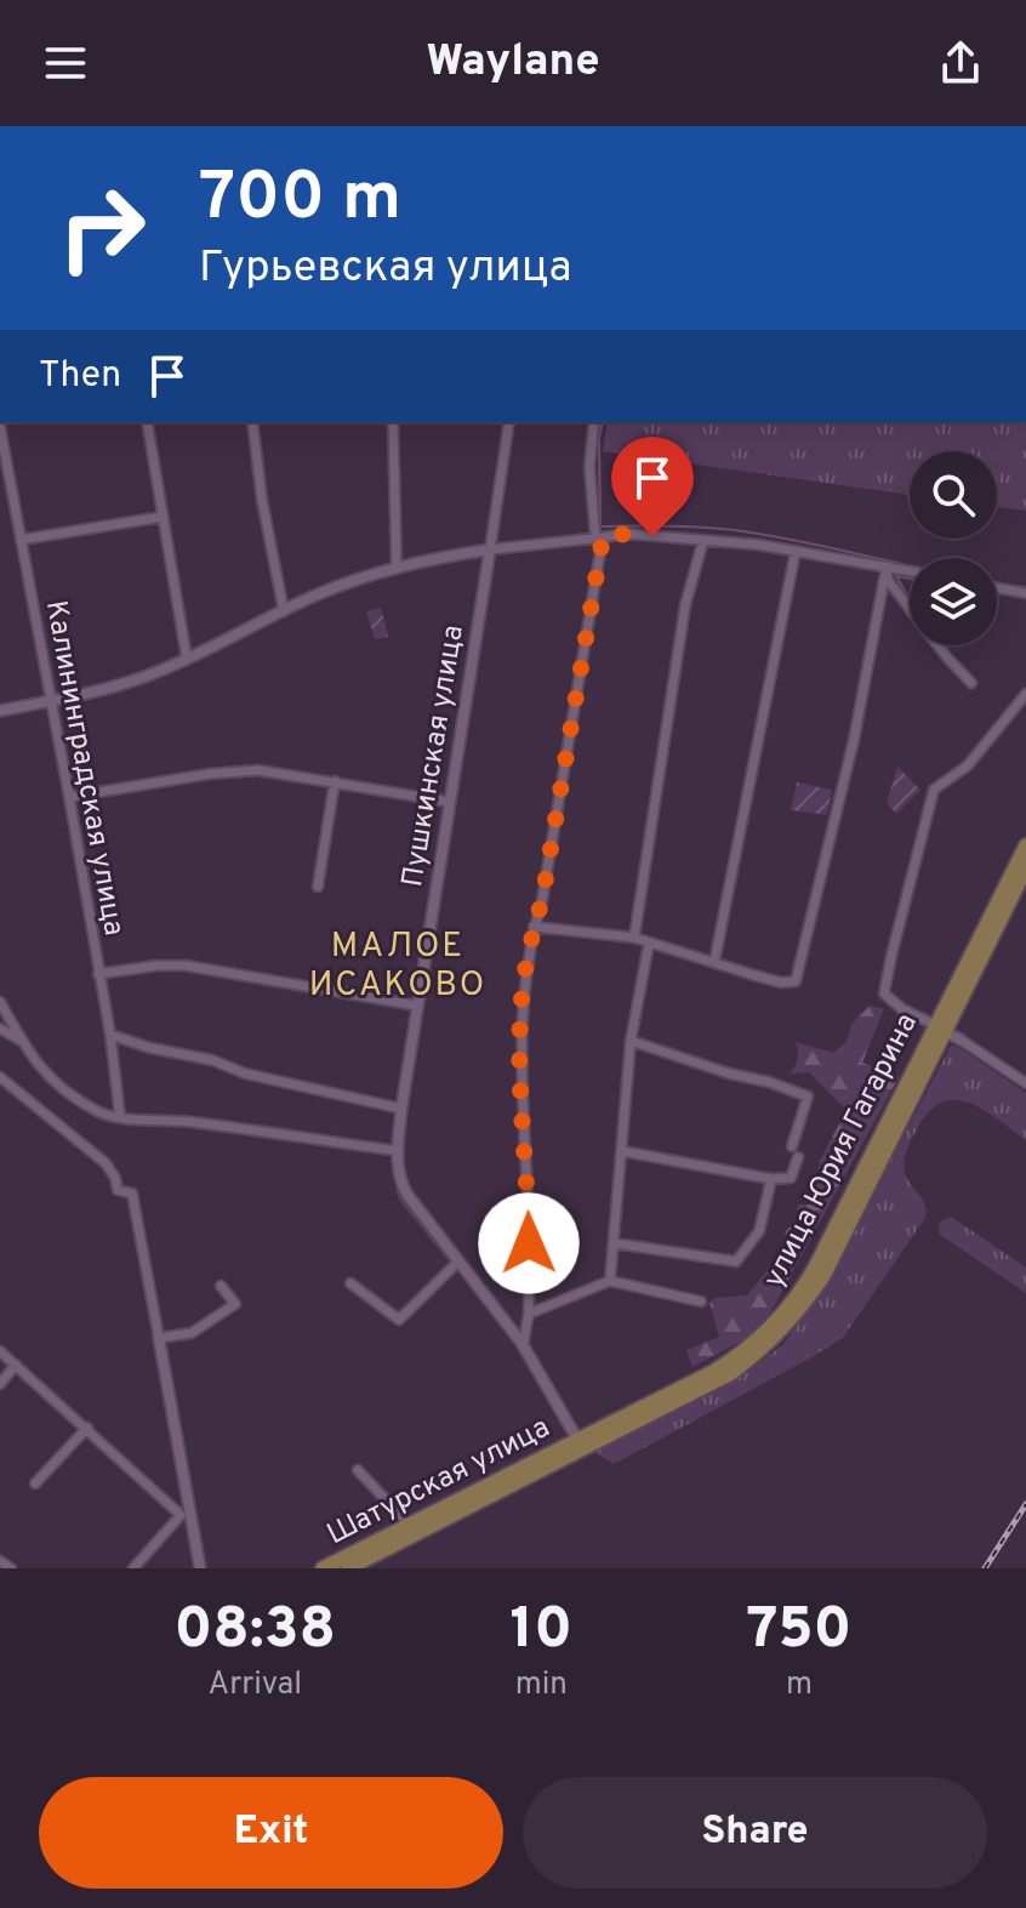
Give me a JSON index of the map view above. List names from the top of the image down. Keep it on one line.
{"streets":{"main road":["улица Юрия Гагарина","Шатурская улица"],"street":["Пушкинская улица","Калининградская улица"]},"crossings":[["Пушкинская улица","улица Юрия Гагарина"],["Пушкинская улица","Шатурская улица"],["улица Юрия Гагарина","Шатурская улица"]],"districts":["МАЛОЕ ИСАКОВО"],"page":{"header":"Waylane","turn":["700 m","Гурьевская улица"],"then":"Then","eta":["08:38","Arrival","10","min","750","m"],"buttons":["Exit","Share"]}}
